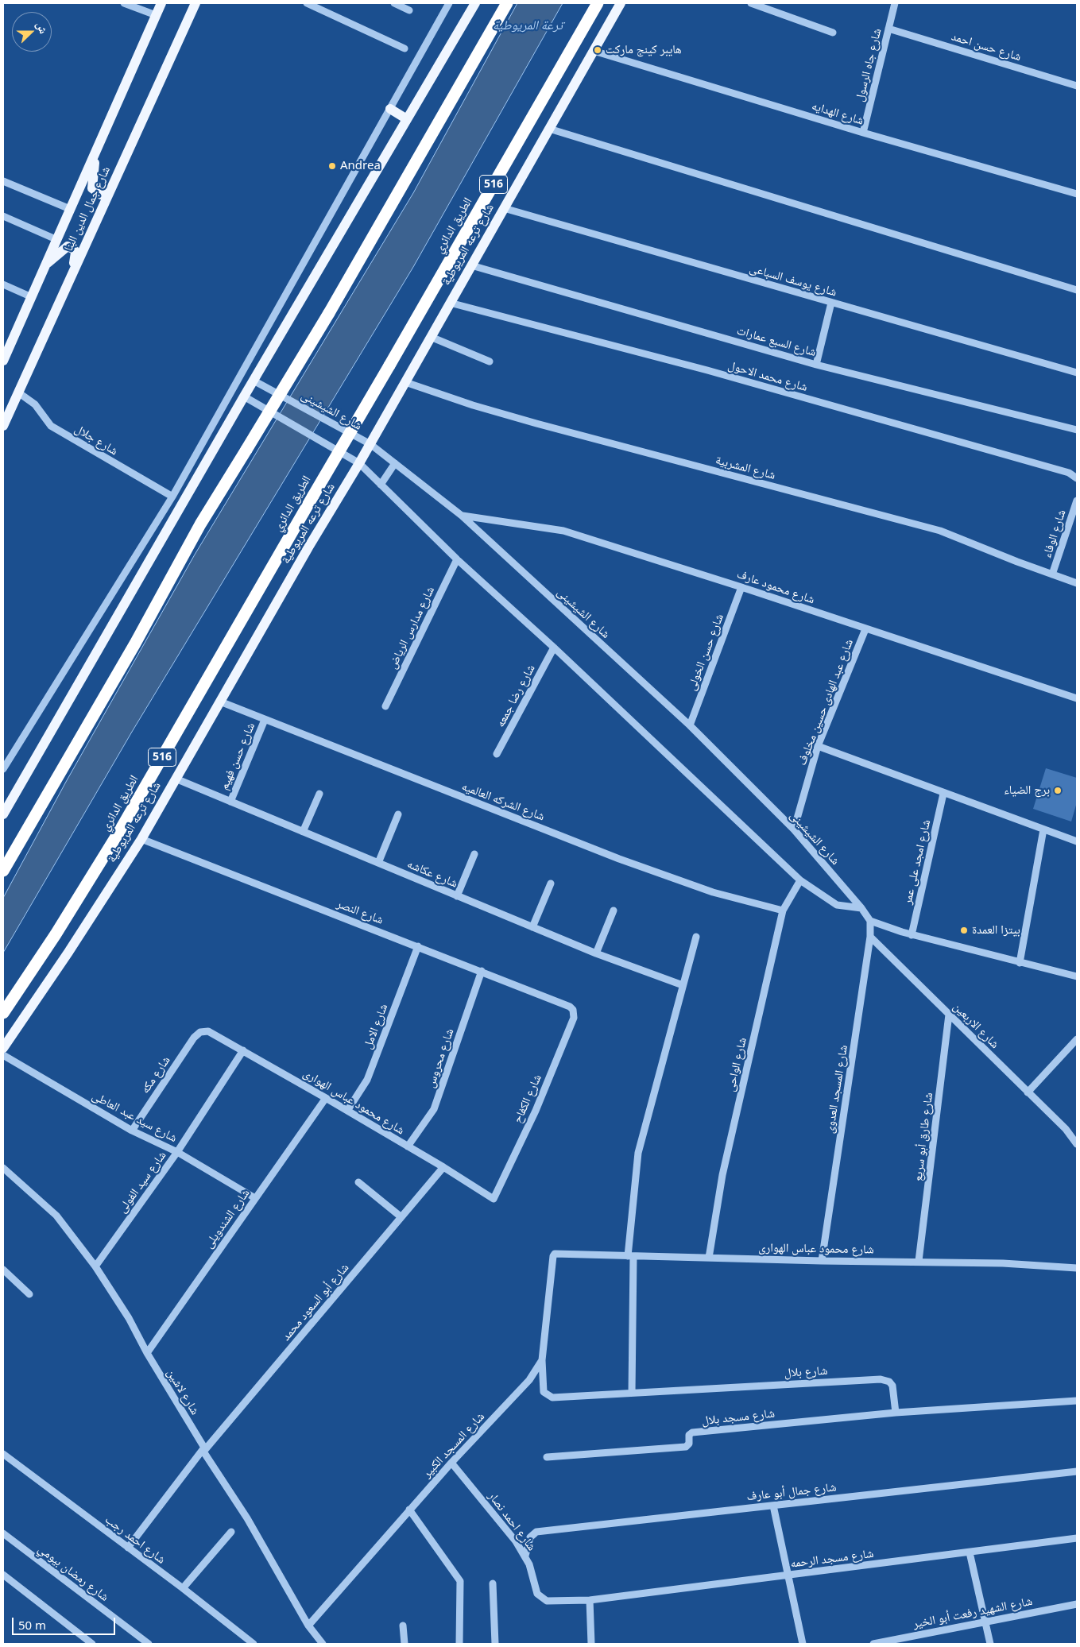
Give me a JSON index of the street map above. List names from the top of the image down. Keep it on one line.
{"streets":{"highway":["516","الطريق الدائري"],"main road":["شارع جمال الدين البنا","شارع ترعه المريوطية"],"street":["شارع حسن احمد","شارع جاه الرسول","شارع الهدايه","شارع يوسف السباعى","شارع السبع عمارات","شارع محمد الاحول","شارع الشيشينى","شارع جلال","شارع المشربية","شارع الوفاء","شارع محمود عارف","شارع مدارس الرياض","شارع حسن الخولى","شارع رضا جمعه","شارع عبد الهادى حسين مخلوف","شارع حسن فهيم","شارع الشركه العالميه","شارع امجد على عمر","شارع عكاشه","شارع النصر","شارع الاربعين","شارع الامل","شارع محروس","شارع الواحى","شارع مكه","شارع المسجد العدوى","شارع الكفاح","شارع محمود عباس الهوارى","شارع سيد عبد العاطى","شارع طارق أبو سريع","شارع سيد الفولى","شارع الشندويلى","شارع أبو السعود محمد","شارع بلال","شارع لاشين","شارع مسجد بلال","شارع المسجد الكبير","شارع جمال أبو عارف","شارع احمد نصار","شارع احمد رجب","شارع مسجد الرحمه","شارع رمضان بيومي","شارع الشهيد رفعت أبو الخير"]},"crossings":[["شارع حسن احمد","شارع جاه الرسول"],["شارع جاه الرسول","شارع الهدايه"],["شارع الهدايه","شارع ترعه المريوطية"],["شارع جمال الدين البنا","شارع جلال"],["شارع ترعه المريوطية","شارع يوسف السباعى"],["شارع ترعه المريوطية","شارع السبع عمارات"],["شارع ترعه المريوطية","شارع محمد الاحول"],["شارع ترعه المريوطية","شارع الشيشينى"],["شارع ترعه المريوطية","شارع المشربية"],["شارع ترعه المريوطية","شارع الشركه العالميه"],["شارع ترعه المريوطية","شارع عكاشه"],["شارع ترعه المريوطية","شارع النصر"],["شارع الشيشينى","شارع محمود عارف"],["شارع الشيشينى","شارع حسن الخولى"],["شارع الشيشينى","شارع عبد الهادى حسين مخلوف"],["شارع الشيشينى","شارع المسجد العدوى"],["شارع المشربية","شارع الوفاء"],["شارع محمود عارف","شارع حسن الخولى"],["شارع محمود عارف","شارع عبد الهادى حسين مخلوف"],["شارع حسن فهيم","شارع الشركه العالميه"],["شارع حسن فهيم","شارع عكاشه"],["شارع الشركه العالميه","شارع الواحى"],["شارع النصر","شارع الامل"],["شارع النصر","شارع محروس"],["شارع النصر","شارع الكفاح"],["شارع الاربعين","شارع المسجد العدوى"],["شارع الاربعين","شارع طارق أبو سريع"],["شارع الامل","شارع محمود عباس الهوارى"],["شارع محروس","شارع محمود عباس الهوارى"],["شارع الواحى","شارع محمود عباس الهوارى"],["شارع مكه","شارع محمود عباس الهوارى"],["شارع مكه","شارع سيد عبد العاطى"],["شارع المسجد العدوى","شارع محمود عباس الهوارى"],["شارع الكفاح","شارع محمود عباس الهوارى"],["شارع محمود عباس الهوارى","شارع طارق أبو سريع"],["شارع محمود عباس الهوارى","شارع سيد الفولى"],["شارع محمود عباس الهوارى","شارع الشندويلى"],["شارع محمود عباس الهوارى","شارع أبو السعود محمد"],["شارع محمود عباس الهوارى","شارع المسجد الكبير"],["شارع سيد عبد العاطى","شارع سيد الفولى"],["شارع سيد عبد العاطى","شارع الشندويلى"],["شارع سيد الفولى","شارع لاشين"],["شارع الشندويلى","شارع لاشين"],["شارع أبو السعود محمد","شارع لاشين"],["شارع أبو السعود محمد","شارع احمد رجب"],["شارع بلال","شارع مسجد بلال"],["شارع بلال","شارع المسجد الكبير"],["شارع لاشين","شارع المسجد الكبير"],["شارع المسجد الكبير","شارع احمد نصار"],["شارع جمال أبو عارف","شارع احمد نصار"],["شارع احمد نصار","شارع مسجد الرحمه"]],"water":["ترعة المريوطية"],"places":["هايبر كينج ماركت","Andrea","برج الضياء","بيتزا العمدة"],"scale_bar":"50 m","north":"right"}
